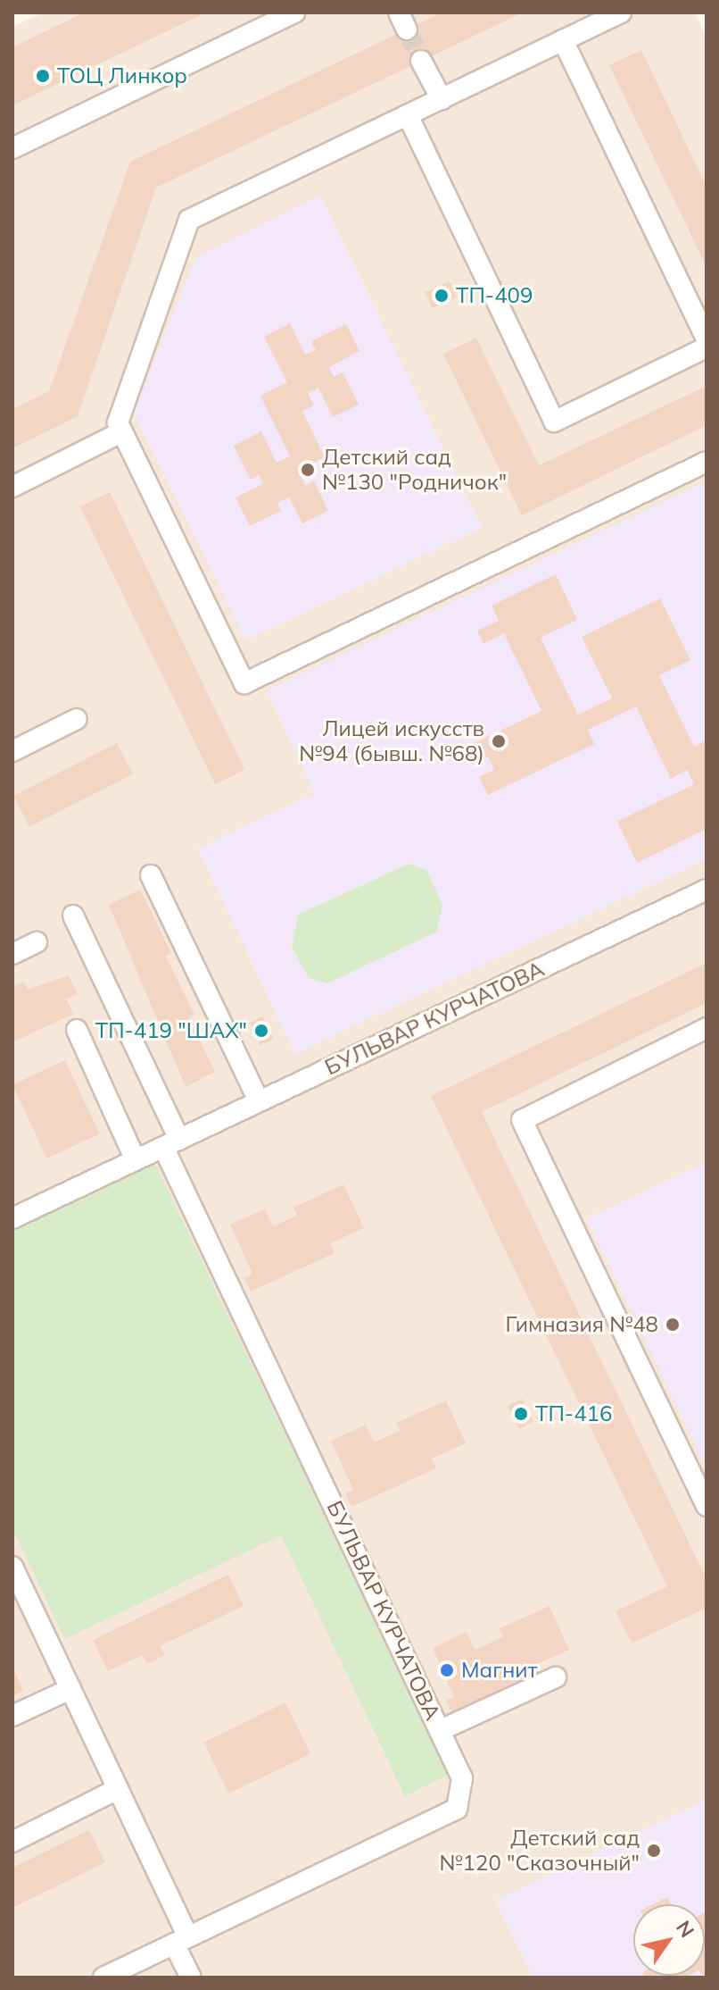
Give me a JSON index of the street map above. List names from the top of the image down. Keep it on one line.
{"streets":{"street":["БУЛЬВАР КУРЧАТОВА"]},"places":["ТОЦ Линкор","ТП-409","Детский сад №130 \"Родничок\"","Лицей искусств №94 (бывш. №68)","ТП-419 \"ШАХ\"","Гимназия №48","ТП-416","Магнит","Детский сад №120 \"Сказочный\""],"north":"top right"}
